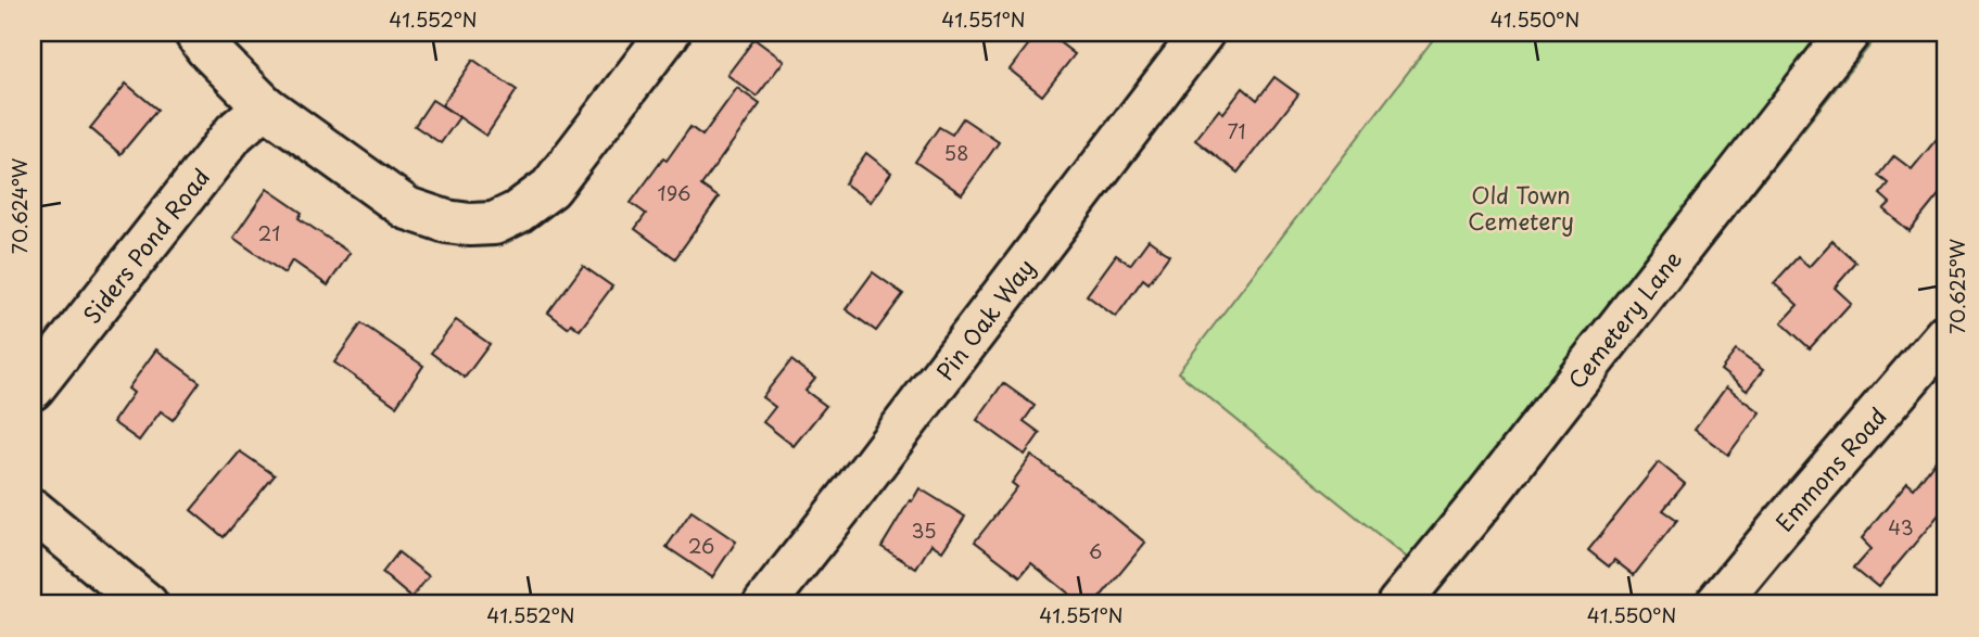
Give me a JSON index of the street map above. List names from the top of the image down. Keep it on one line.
{"streets":{"main road":["Siders Pond Road","Pin Oak Way","Cemetery Lane","Emmons Road"]},"parks":["Old Town Cemetery"],"house_numbers":["71","58","196","21","43","35","26","6"],"coordinates":["41.552°N","41.551°N","41.550°N","70.624°W","70.625°W"]}
